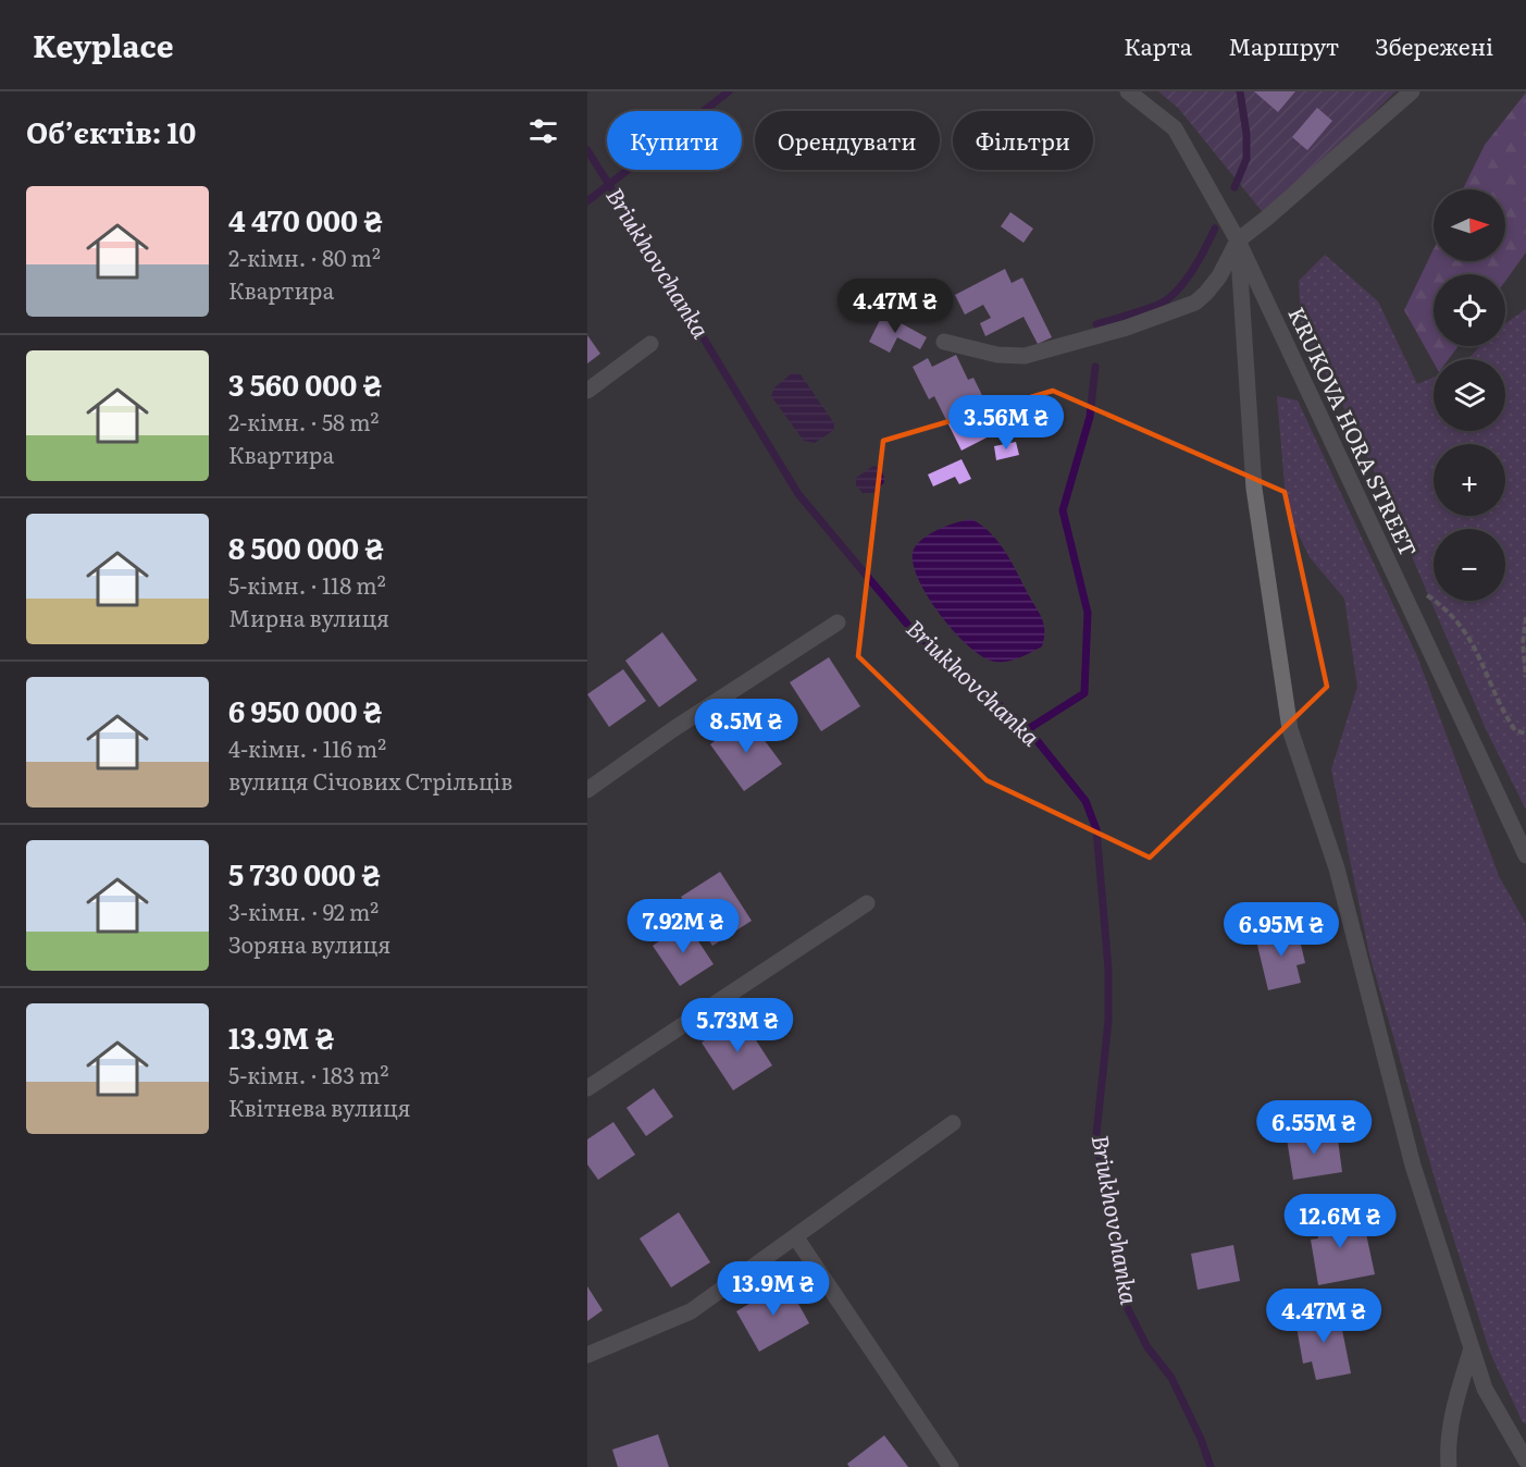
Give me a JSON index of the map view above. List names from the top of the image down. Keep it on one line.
{"streets":{"street":["KRUKOVA HORA STREET"]},"water":["Briukhovchanka"],"north":"right","page":{"header":"Keyplace","nav":["Карта","Маршрут","Збережені"],"heading":"Об’єктів: 10","chip":["Купити","Орендувати","Фільтри"],"list":[{"name":"4 470 000 ₴","note":"2-кімн. · 80 m² · Квартира"},{"name":"3 560 000 ₴","note":"2-кімн. · 58 m² · Квартира"},{"name":"8 500 000 ₴","note":"5-кімн. · 118 m² · Мирна вулиця"},{"name":"6 950 000 ₴","note":"4-кімн. · 116 m² · вулиця Січових Стрільців"},{"name":"5 730 000 ₴","note":"3-кімн. · 92 m² · Зоряна вулиця"},{"name":"13.9M ₴","note":"5-кімн. · 183 m² · Квітнева вулиця"}],"map_buttons":["+","−"],"price":["4.47M ₴","3.56M ₴","8.5M ₴","7.92M ₴","6.95M ₴","5.73M ₴","6.55M ₴","12.6M ₴","13.9M ₴","4.47M ₴"]}}
